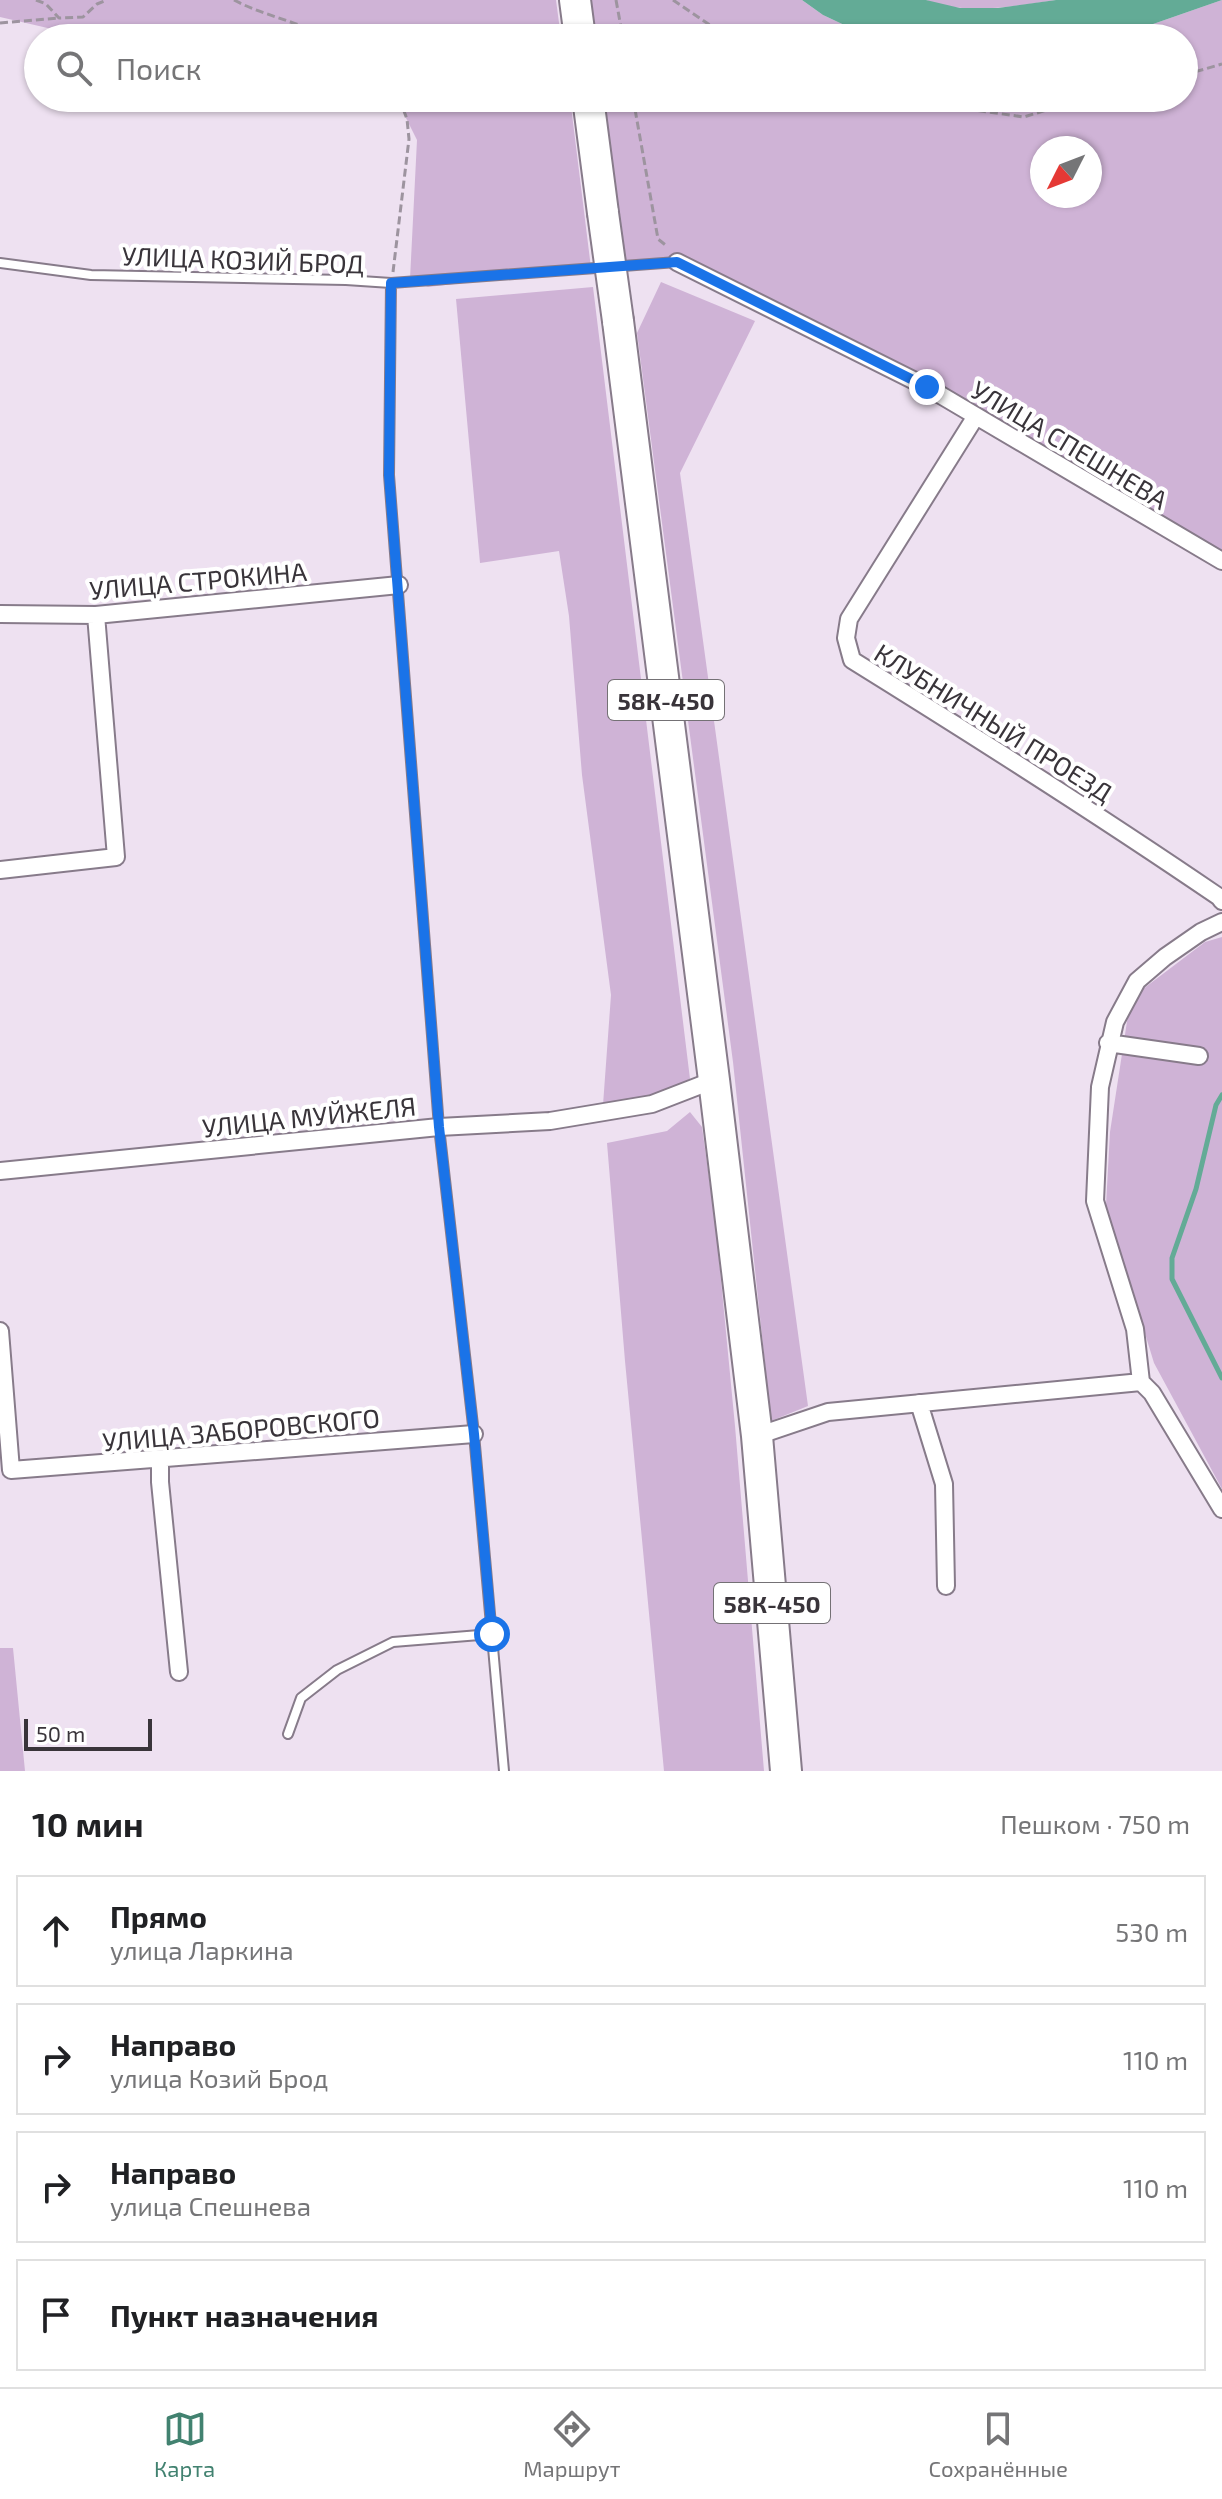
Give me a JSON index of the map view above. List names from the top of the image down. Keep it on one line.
{"streets":{"highway":["58К-450"],"street":["УЛИЦА СПЕШНЕВА","УЛИЦА СТРОКИНА","КЛУБНИЧНЫЙ ПРОЕЗД","УЛИЦА МУЙЖЕЛЯ","УЛИЦА ЗАБОРОВСКОГО"],"lane":["УЛИЦА КОЗИЙ БРОД"]},"crossings":[["УЛИЦА КОЗИЙ БРОД","УЛИЦА СПЕШНЕВА"],["УЛИЦА СПЕШНЕВА","КЛУБНИЧНЫЙ ПРОЕЗД"],["58К-450","УЛИЦА МУЙЖЕЛЯ"]],"scale_bar":"50 m","north":"bottom left","page":{"search":"Поиск","scale":"50 m","heading":["10 мин","Пешком · 750 m"],"list":[["Прямо","улица Ларкина","530 m"],["Направо","улица Козий Брод","110 m"],["Направо","улица Спешнева","110 m"],"Пункт назначения"],"nav":["Карта","Маршрут","Сохранённые"]}}
